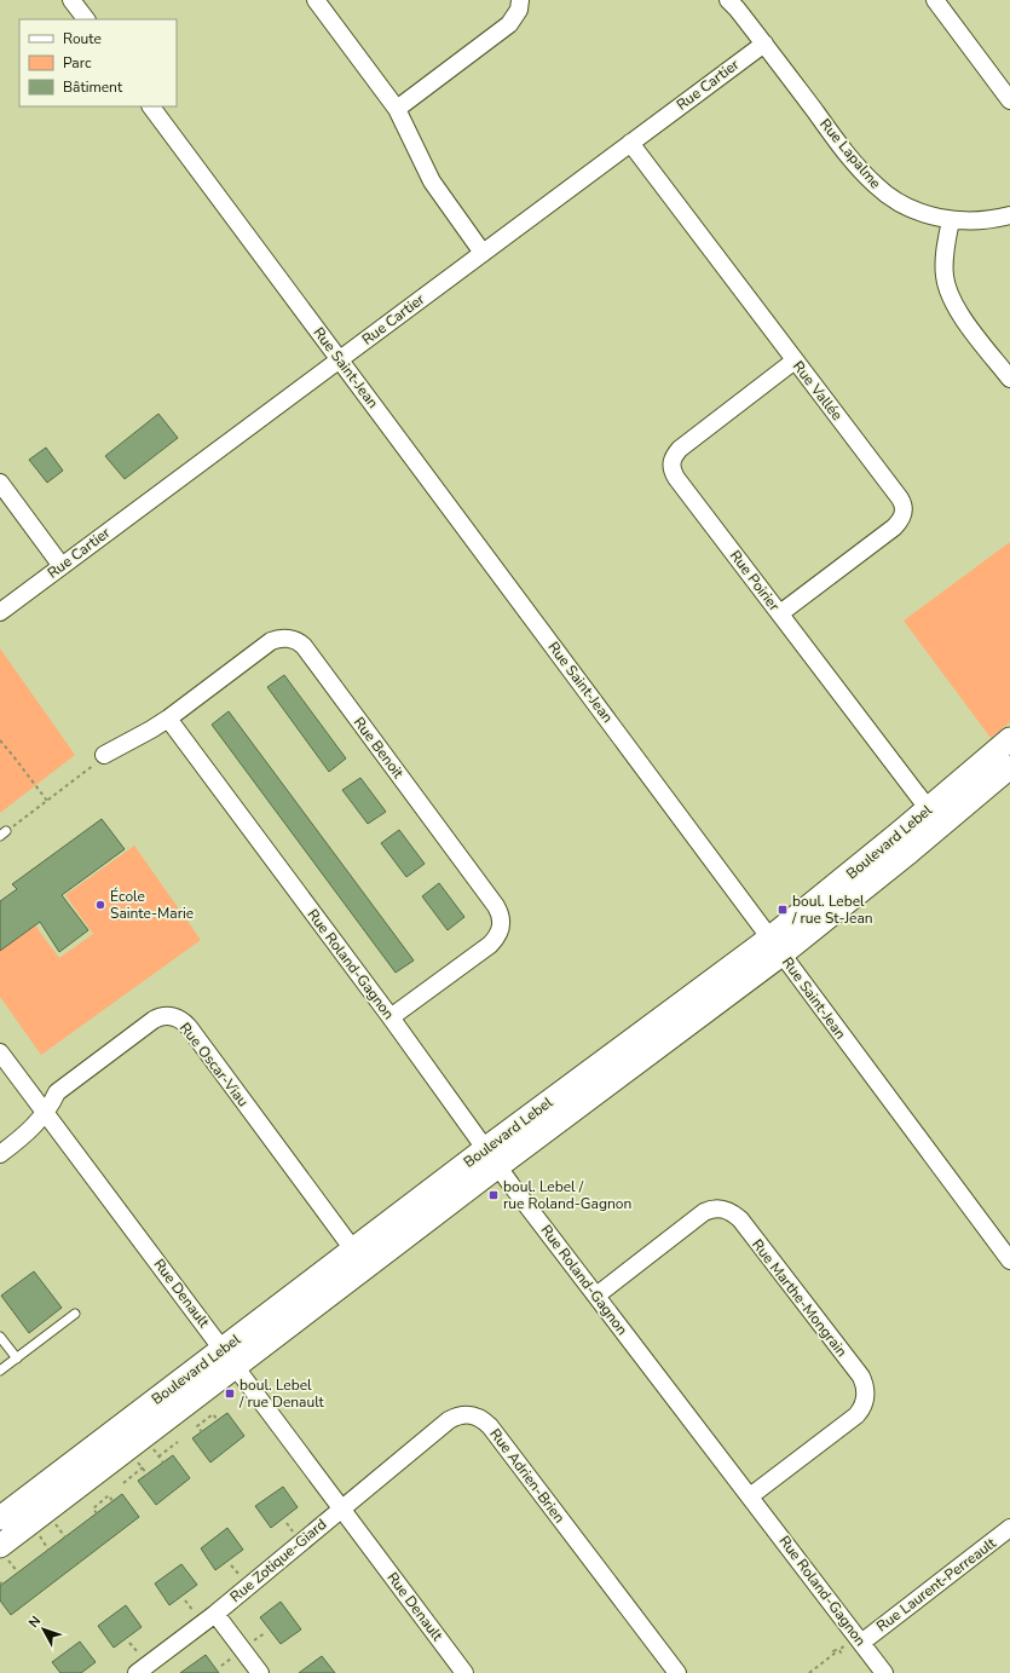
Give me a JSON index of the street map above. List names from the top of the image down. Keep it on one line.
{"streets":{"street":["Rue Cartier","Rue Lapalme","Rue Saint-Jean","Rue Vallée","Rue Poirier","Rue Benoit","Boulevard Lebel","Rue Roland-Gagnon","Rue Oscar-Viau","Rue Denault","Rue Marthe-Mongrain","Rue Adrien-Brien","Rue Zotique-Giard","Rue Laurent-Perreault"]},"crossings":[["Rue Cartier","Rue Lapalme"],["Rue Cartier","Rue Saint-Jean"],["Rue Cartier","Rue Vallée"],["Rue Saint-Jean","Boulevard Lebel"],["Rue Vallée","Rue Poirier"],["Rue Poirier","Boulevard Lebel"],["Rue Benoit","Rue Roland-Gagnon"],["Boulevard Lebel","Rue Roland-Gagnon"],["Boulevard Lebel","Rue Oscar-Viau"],["Boulevard Lebel","Rue Denault"],["Rue Roland-Gagnon","Rue Marthe-Mongrain"],["Rue Roland-Gagnon","Rue Laurent-Perreault"],["Rue Oscar-Viau","Rue Denault"],["Rue Denault","Rue Adrien-Brien"],["Rue Denault","Rue Zotique-Giard"],["Rue Adrien-Brien","Rue Zotique-Giard"]],"places":{"other":["École Sainte-Marie"],"transit":["boul. Lebel / rue St-Jean","boul. Lebel / rue Roland-Gagnon","boul. Lebel / rue Denault"]},"legend":["Route","Parc","Bâtiment"],"north":"top left"}
